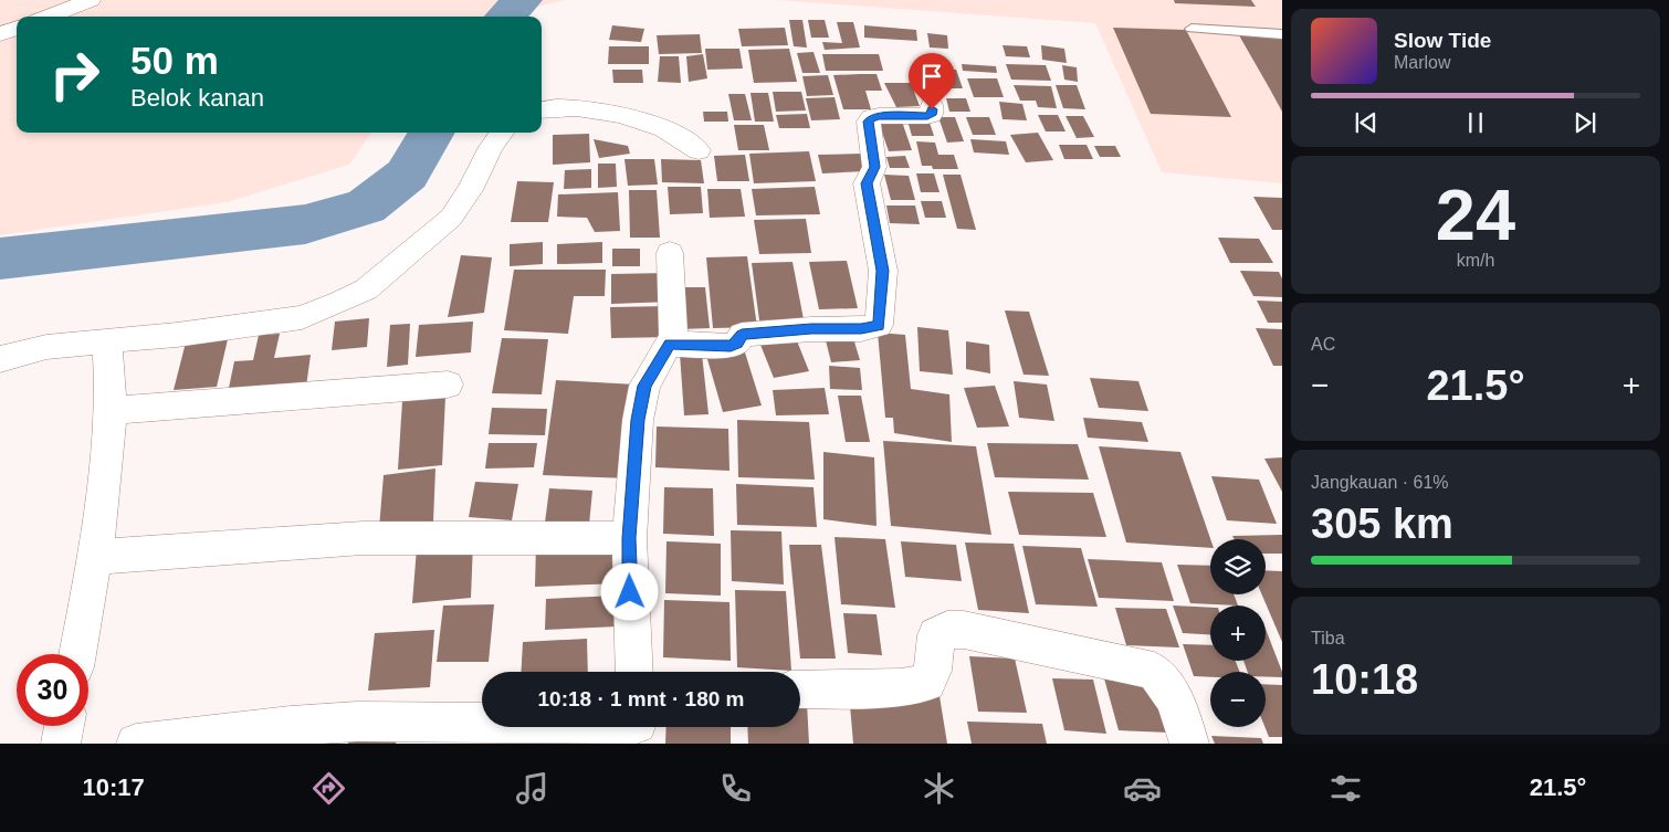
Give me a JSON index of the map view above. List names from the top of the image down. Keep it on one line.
{"page":{"turn":["50 m","Belok kanan"],"song":["Slow Tide","Marlow"],"tile":[["24","km/h"],"AC",["Jangkauan · 61%","305 km"],["Tiba","10:18"]],"heat":["−","21.5°","+"],"map_buttons":["+","−"],"limit":"30","trip":"10:18 · 1 mnt · 180 m","tabs":["10:17","21.5°"]}}
